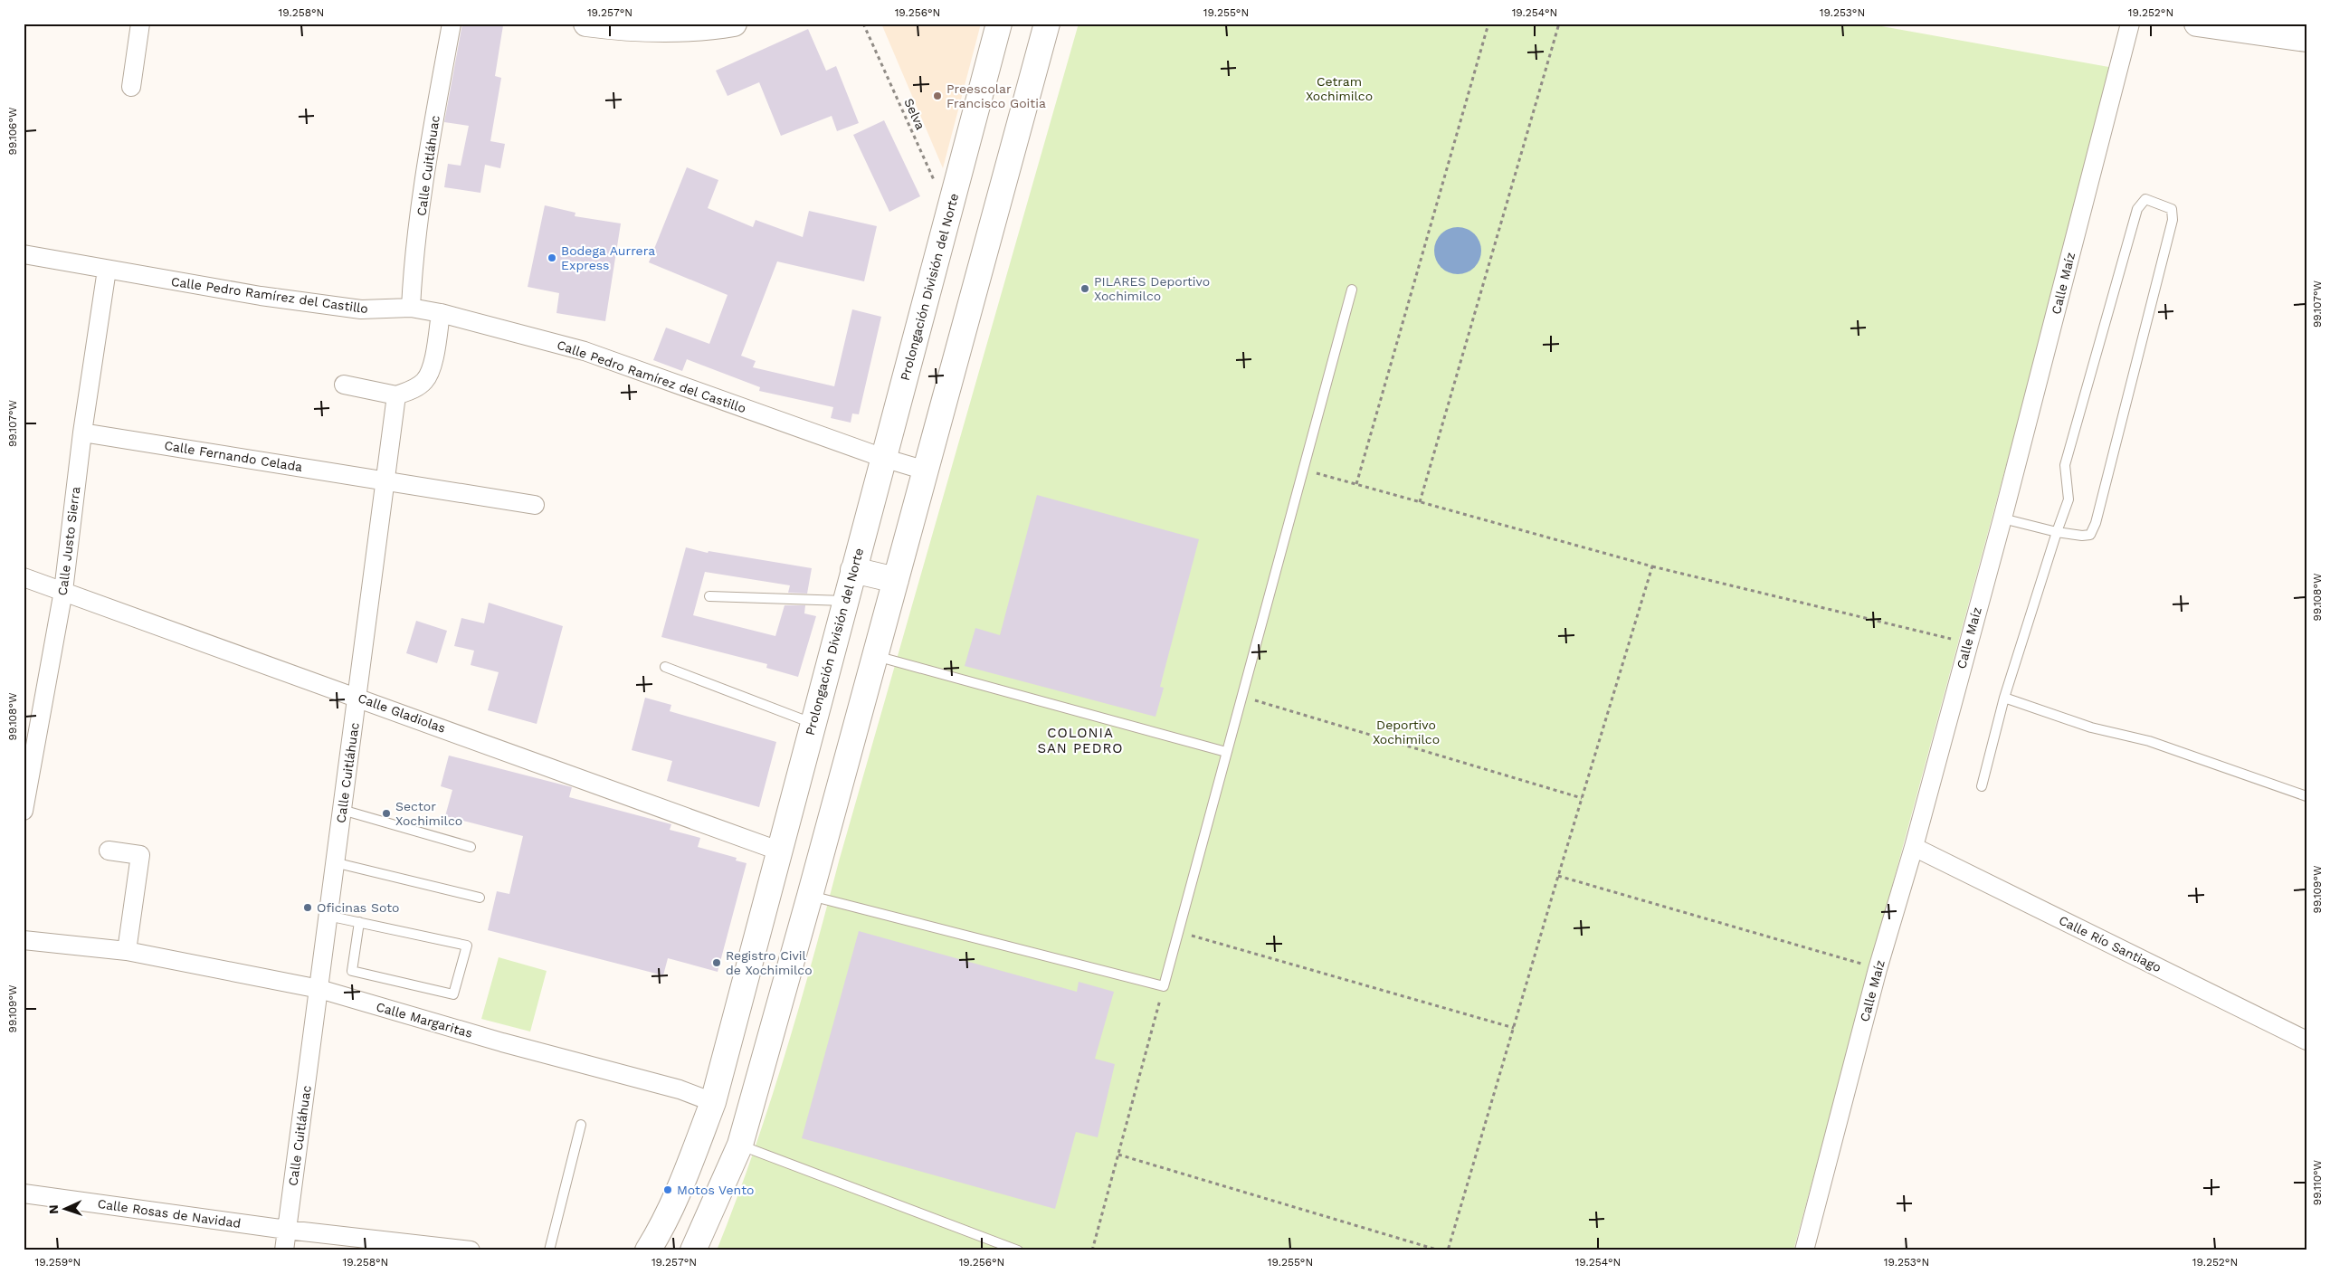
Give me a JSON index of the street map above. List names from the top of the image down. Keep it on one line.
{"streets":{"main road":["Prolongación División del Norte"],"street":["Calle Cuitláhuac","Calle Maíz","Calle Pedro Ramírez del Castillo","Calle Fernando Celada","Calle Justo Sierra","Calle Gladiolas","Calle Río Santiago","Calle Margaritas","Calle Rosas de Navidad"],"path":["Selva"]},"crossings":[["Selva","Prolongación División del Norte"],["Calle Cuitláhuac","Calle Pedro Ramírez del Castillo"],["Calle Cuitláhuac","Calle Fernando Celada"],["Calle Cuitláhuac","Calle Gladiolas"],["Calle Cuitláhuac","Calle Margaritas"],["Calle Cuitláhuac","Calle Rosas de Navidad"],["Calle Maíz","Calle Río Santiago"],["Prolongación División del Norte","Calle Pedro Ramírez del Castillo"],["Prolongación División del Norte","Calle Gladiolas"],["Prolongación División del Norte","Calle Margaritas"],["Calle Pedro Ramírez del Castillo","Calle Justo Sierra"],["Calle Fernando Celada","Calle Justo Sierra"],["Calle Justo Sierra","Calle Gladiolas"]],"districts":["COLONIA SAN PEDRO"],"parks":["Cetram Xochimilco","Deportivo Xochimilco"],"places":["Preescolar Francisco Goitia","Bodega Aurrera Express","PILARES Deportivo Xochimilco","Sector Xochimilco","Oficinas Soto","Registro Civil de Xochimilco","Motos Vento"],"north":"left","coordinates":["19.258°N","19.257°N","19.256°N","19.255°N","19.254°N","19.253°N","19.252°N","99.106°W","99.107°W","99.108°W","99.109°W","99.110°W","19.259°N"]}
